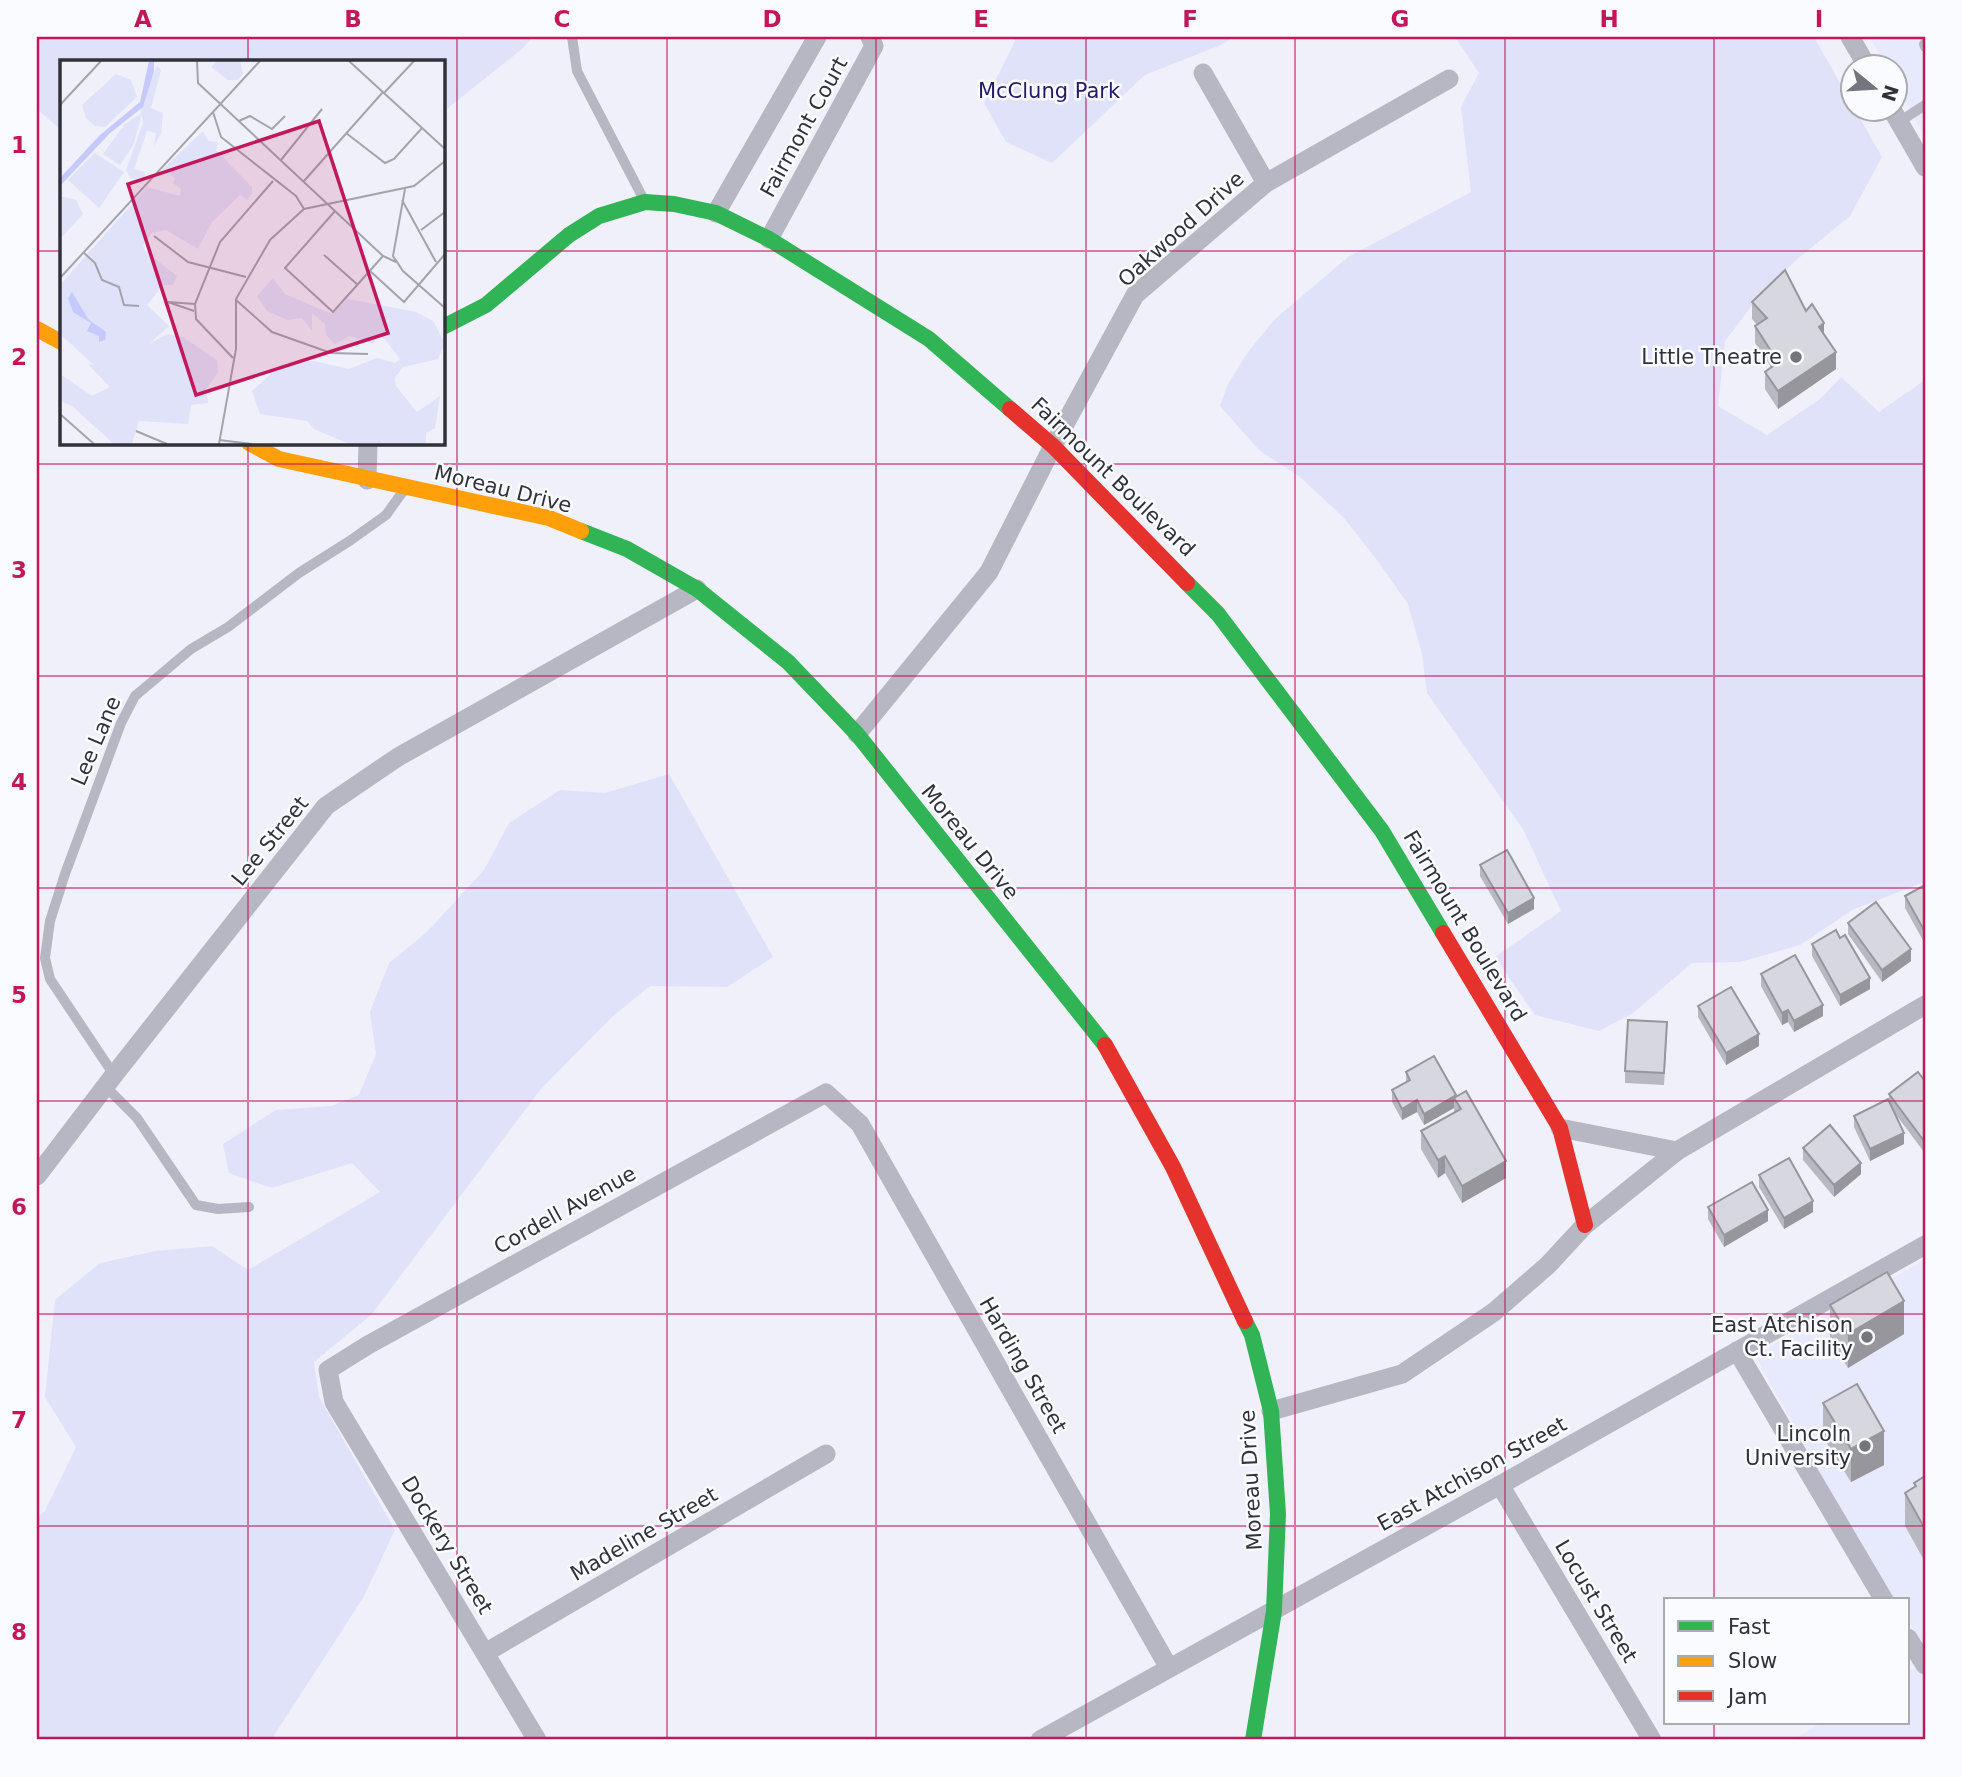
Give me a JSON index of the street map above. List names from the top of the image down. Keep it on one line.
{"streets":{"main road":["Fairmount Boulevard","Moreau Drive"],"street":["Fairmont Court","Oakwood Drive","Lee Street","Cordell Avenue","Harding Street","East Atchison Street","Madeline Street","Dockery Street","Locust Street"],"lane":["Lee Lane"]},"crossings":[["Fairmont Court","Fairmount Boulevard"],["Oakwood Drive","Fairmount Boulevard"],["Oakwood Drive","Moreau Drive"],["Moreau Drive","Lee Lane"],["Moreau Drive","Lee Street"],["Moreau Drive","East Atchison Street"],["Lee Lane","Lee Street"],["Cordell Avenue","Harding Street"],["Cordell Avenue","Dockery Street"],["Harding Street","East Atchison Street"],["East Atchison Street","Locust Street"],["Madeline Street","Dockery Street"]],"parks":["McClung Park"],"places":["Little Theatre","East Atchison Ct. Facility","Lincoln University"],"legend":["Fast","Slow","Jam"],"north":"right","grid":{"columns":["A","B","C","D","E","F","G","H","I"],"rows":["1","2","3","4","5","6","7","8"]}}
